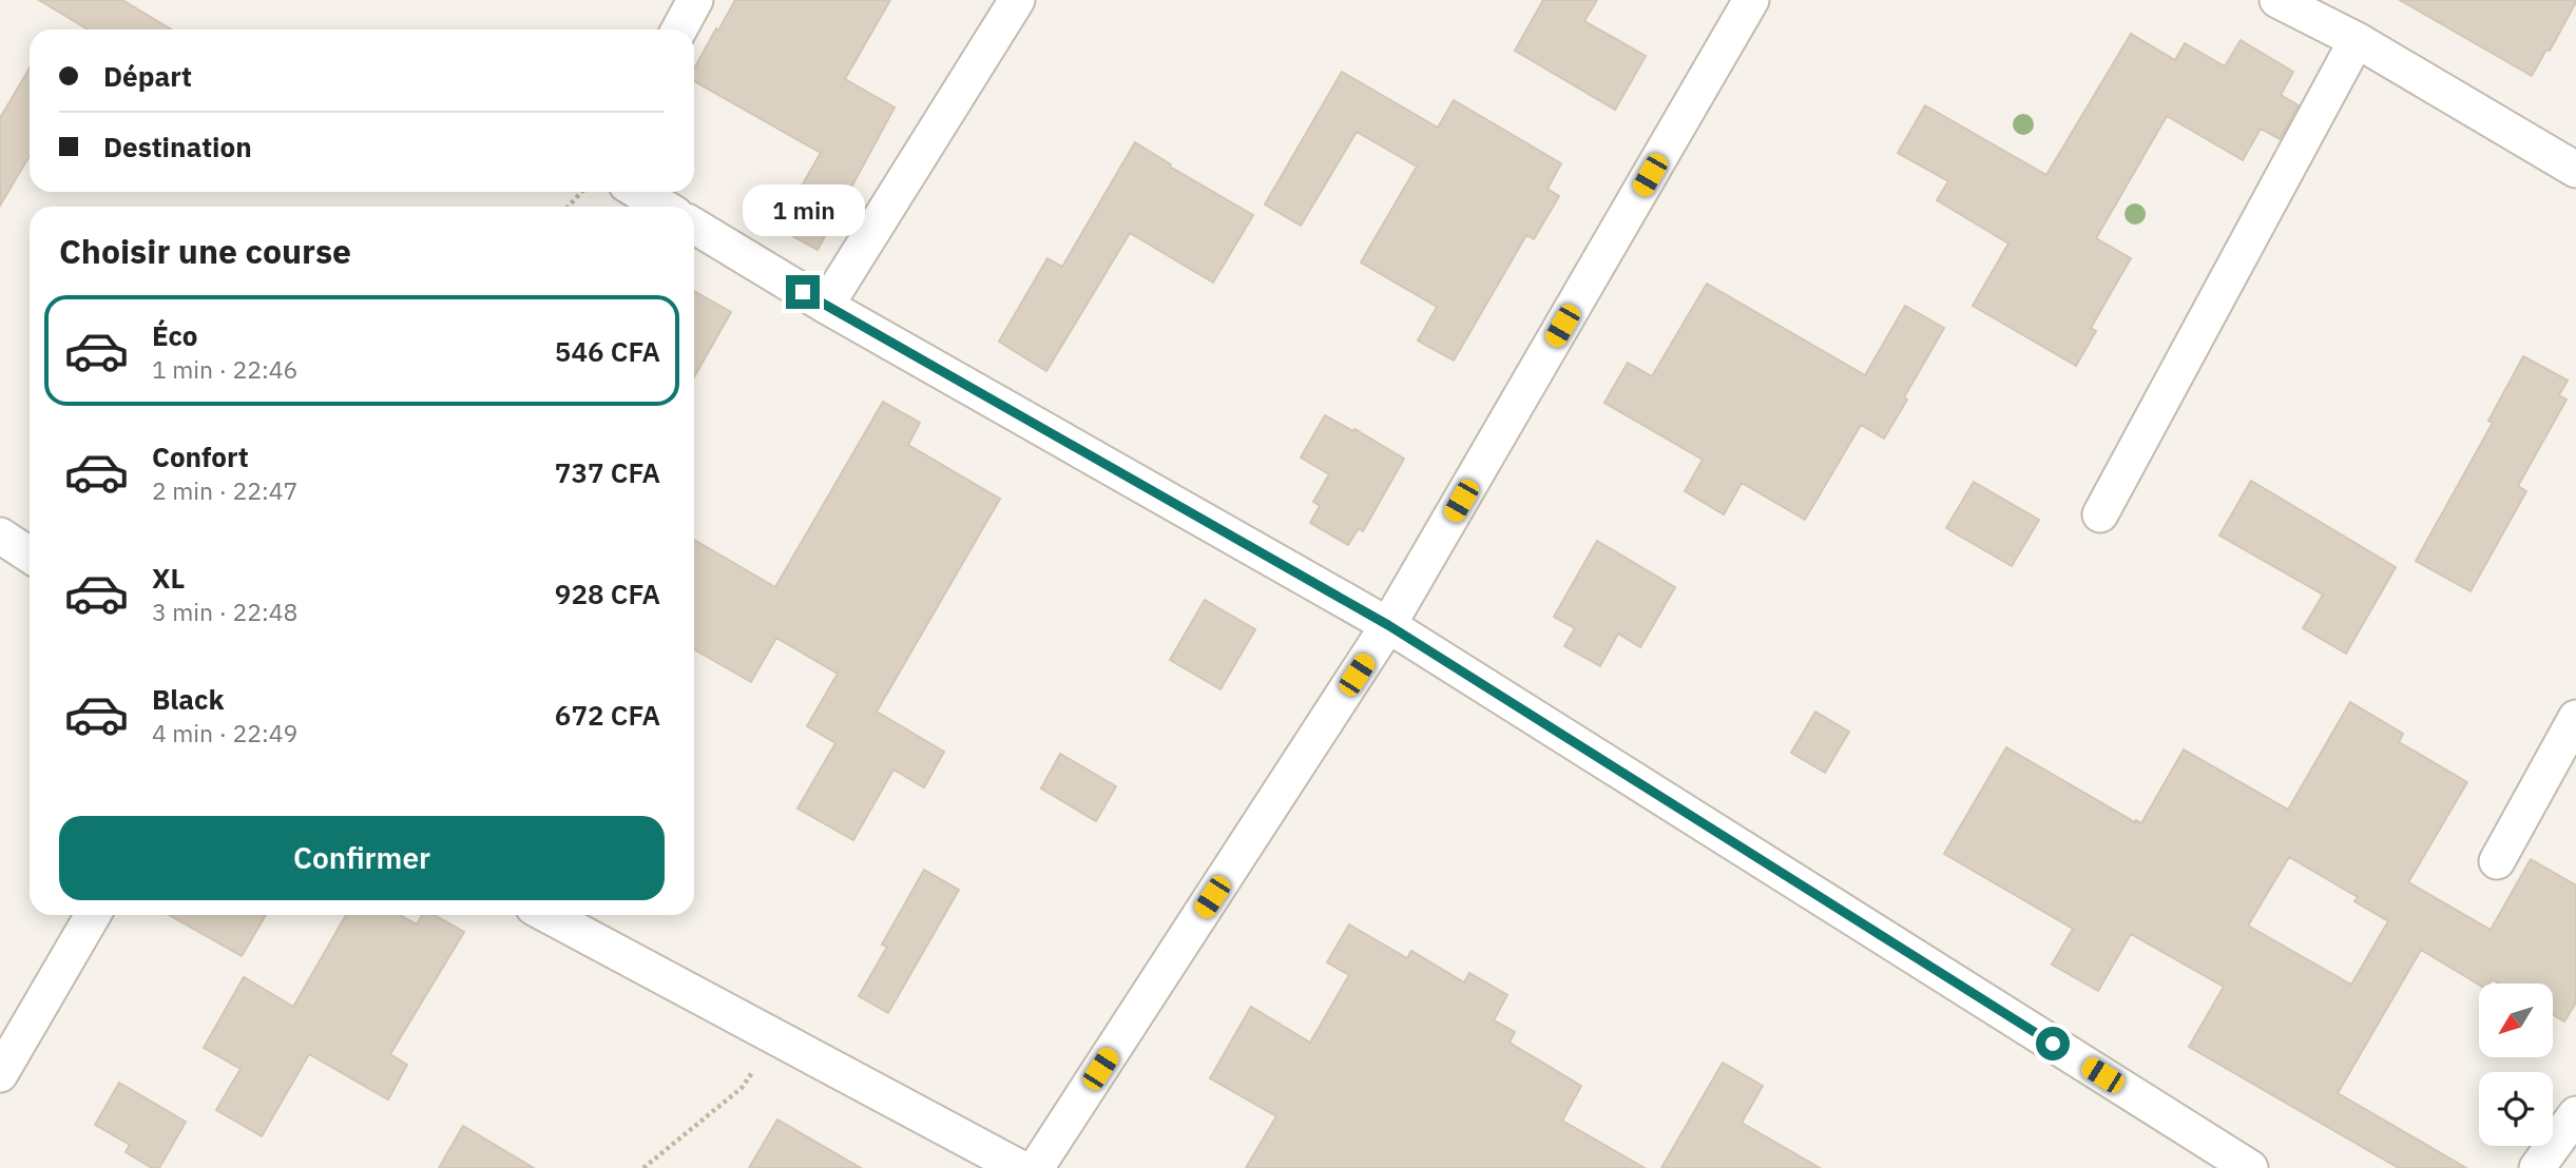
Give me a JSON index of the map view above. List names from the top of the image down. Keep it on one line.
{"north":"bottom left","page":{"banner":["Départ","Destination"],"bubble":"1 min","heading":"Choisir une course","list":[{"name":"Éco","note":"1 min · 22:46","value":"546 CFA"},{"name":"Confort","note":"2 min · 22:47","value":"737 CFA"},{"name":"XL","note":"3 min · 22:48","value":"928 CFA"},{"name":"Black","note":"4 min · 22:49","value":"672 CFA"}],"buttons":"Confirmer"}}
